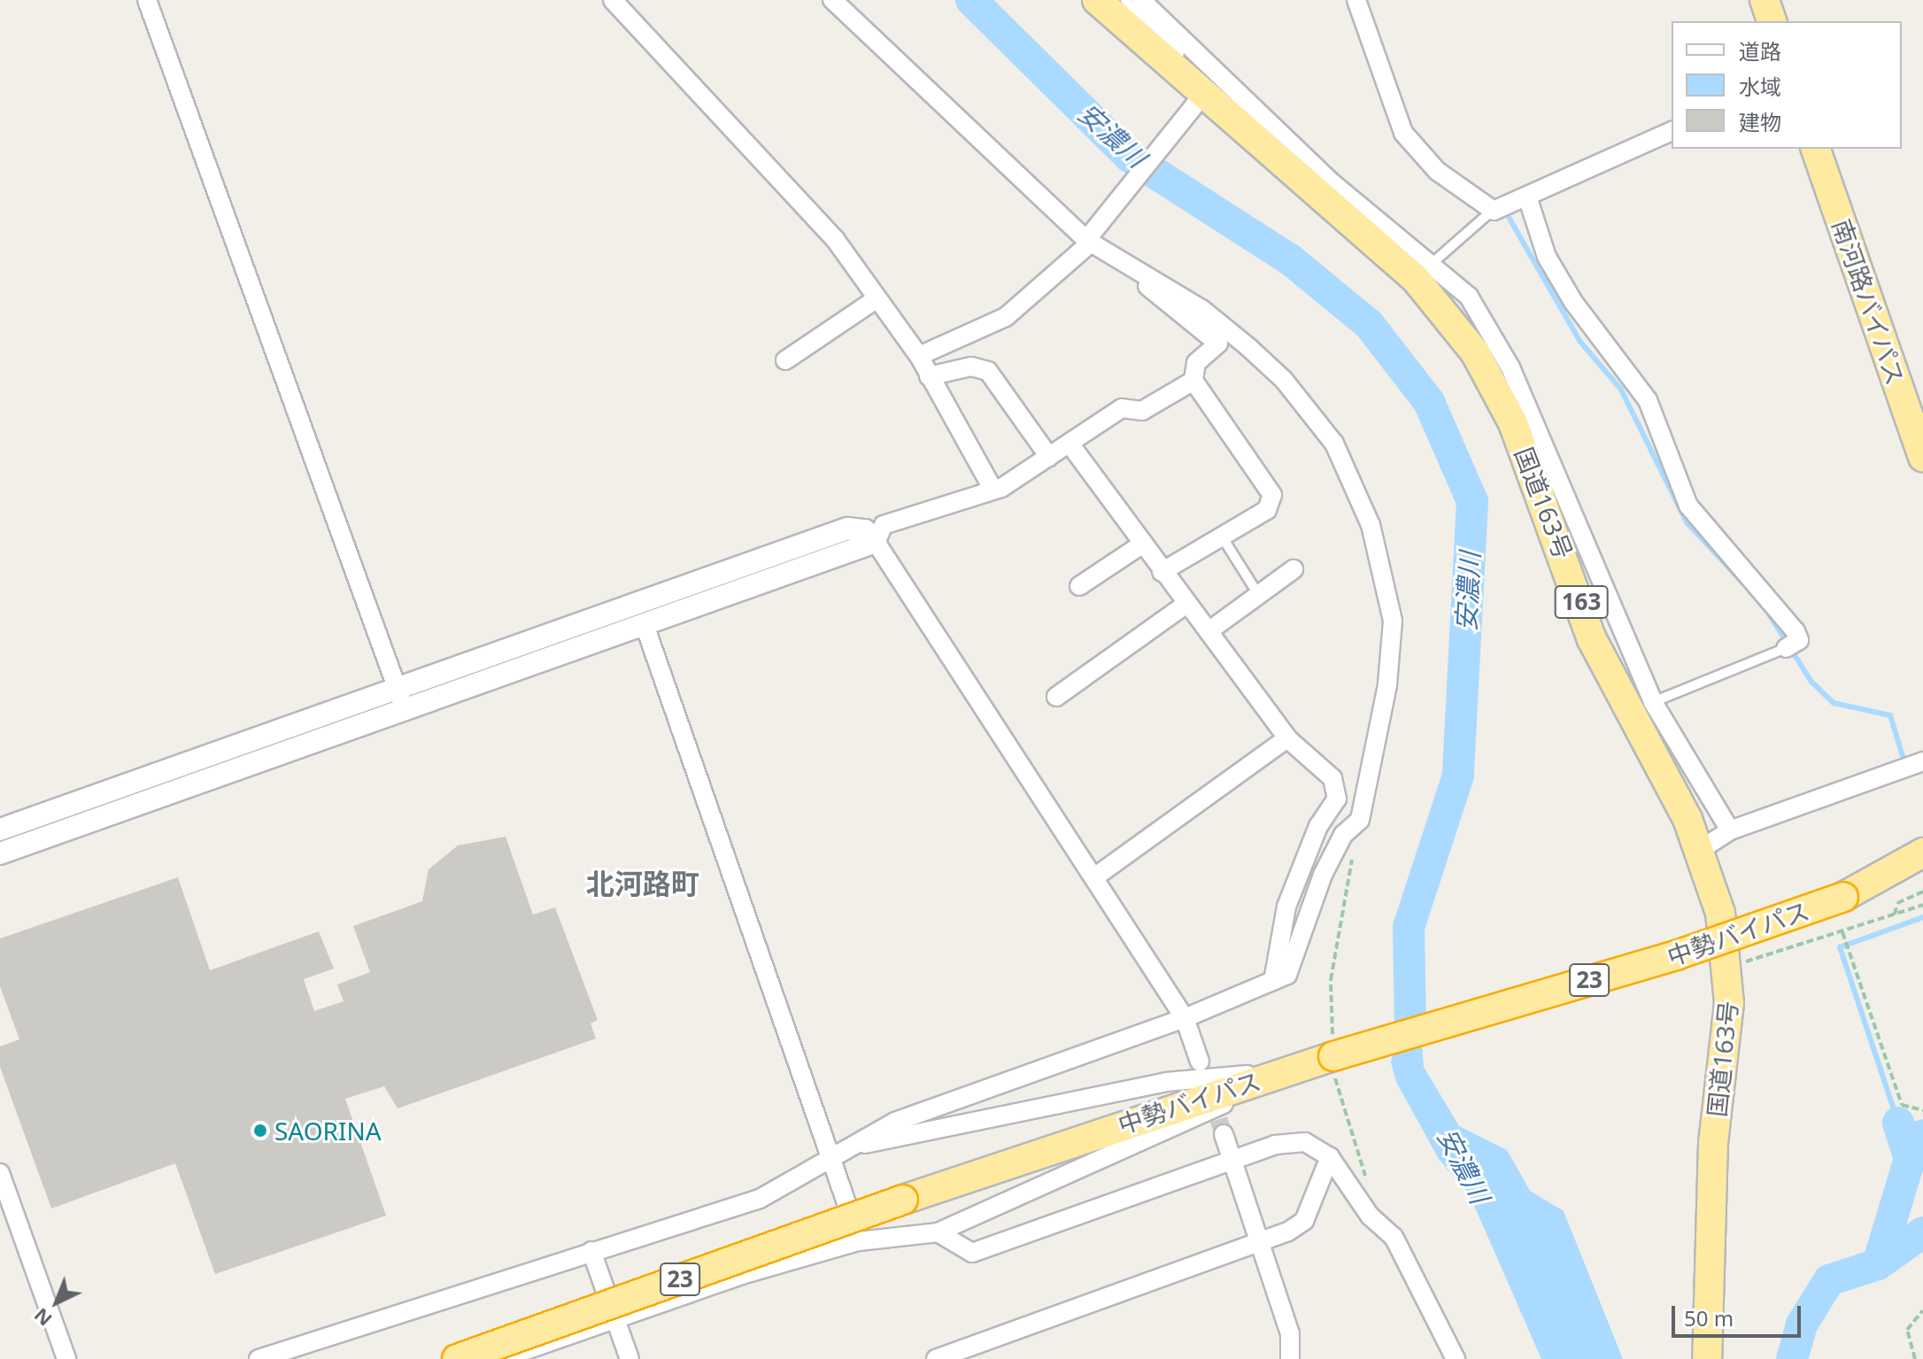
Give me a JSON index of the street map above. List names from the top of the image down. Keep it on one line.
{"streets":{"highway":["南河路バイパス","国道163号","163","中勢バイパス","23"]},"districts":["北河路町"],"water":["安濃川"],"places":["SAORINA"],"legend":["道路","水域","建物"],"scale_bar":"50 m","north":"bottom left"}
